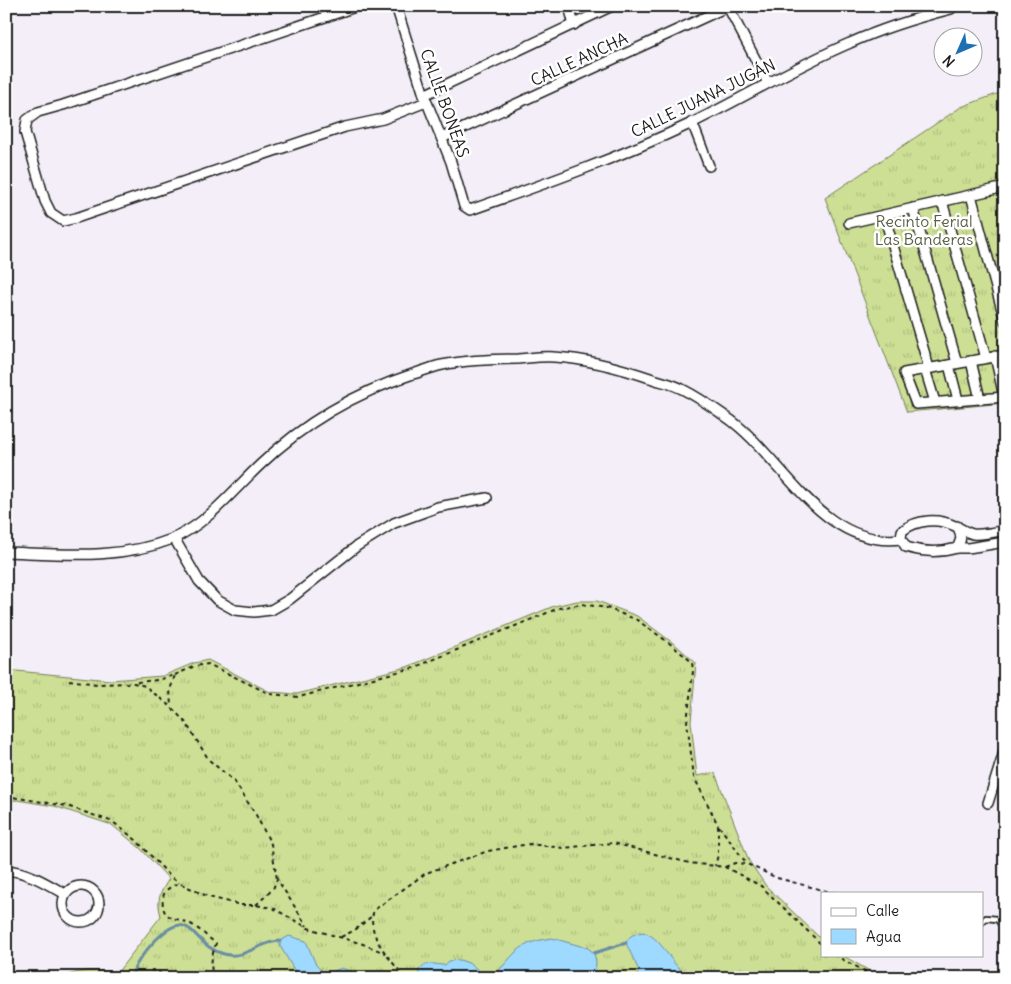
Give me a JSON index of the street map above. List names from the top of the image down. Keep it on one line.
{"streets":{"street":["CALLE ANCHA","CALLE JUANA JUGÁN","CALLE BONEAS"]},"crossings":[["CALLE ANCHA","CALLE BONEAS"],["CALLE JUANA JUGÁN","CALLE BONEAS"]],"parks":["Recinto Ferial Las Banderas"],"legend":["Calle","Agua"],"north":"bottom left"}
